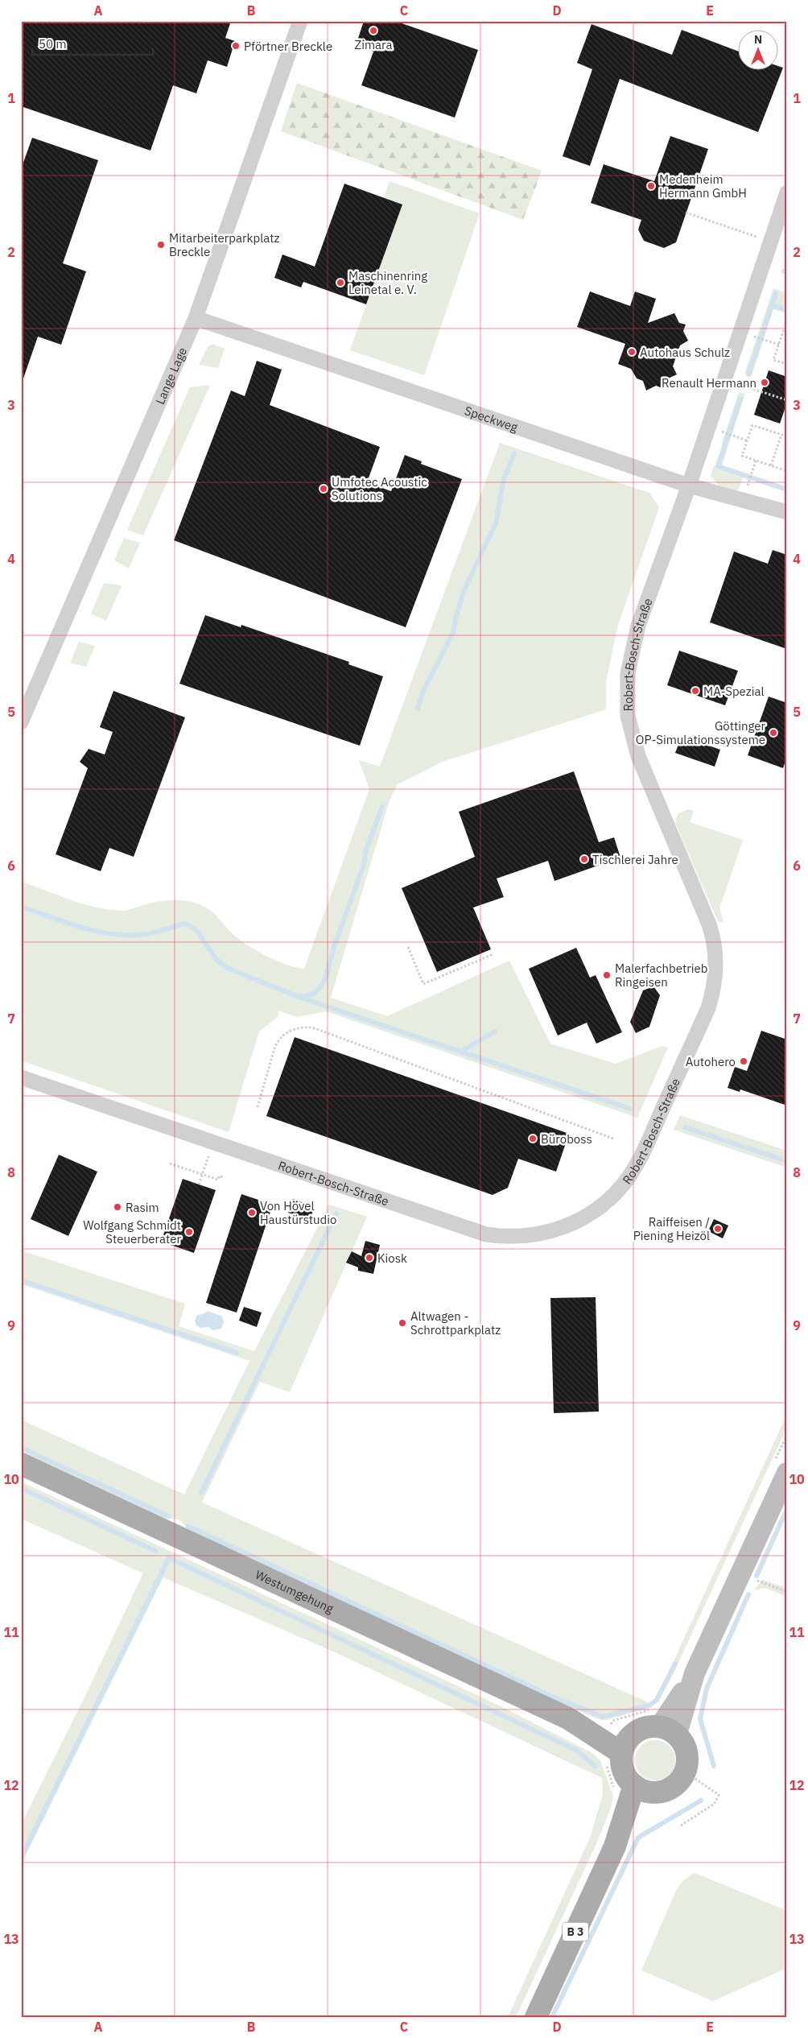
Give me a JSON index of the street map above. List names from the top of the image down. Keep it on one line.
{"streets":{"main road":["Westumgehung","B 3"],"street":["Lange Lage","Speckweg","Robert-Bosch-Straße"]},"crossings":[["Lange Lage","Speckweg"],["Speckweg","Robert-Bosch-Straße"],["Westumgehung","B 3"]],"places":["Zimara","Pförtner Breckle","Medenheim Hermann GmbH","Mitarbeiterparkplatz Breckle","Maschinenring Leinetal e. V.","Autohaus Schulz","Renault Hermann","Umfotec Acoustic Solutions","MA-Spezial","Göttinger OP-Simulationssysteme","Tischlerei Jahre","Malerfachbetrieb Ringeisen","Autohero","Büroboss","Rasim","Von Hövel Haustürstudio","Raiffeisen / Piening Heizöl","Wolfgang Schmidt Steuerberater","Kiosk","Altwagen - Schrottparkplatz"],"scale_bar":"50 m","north":"top","grid":{"columns":["A","B","C","D","E"],"rows":["1","2","3","4","5","6","7","8","9","10","11","12","13"]}}
